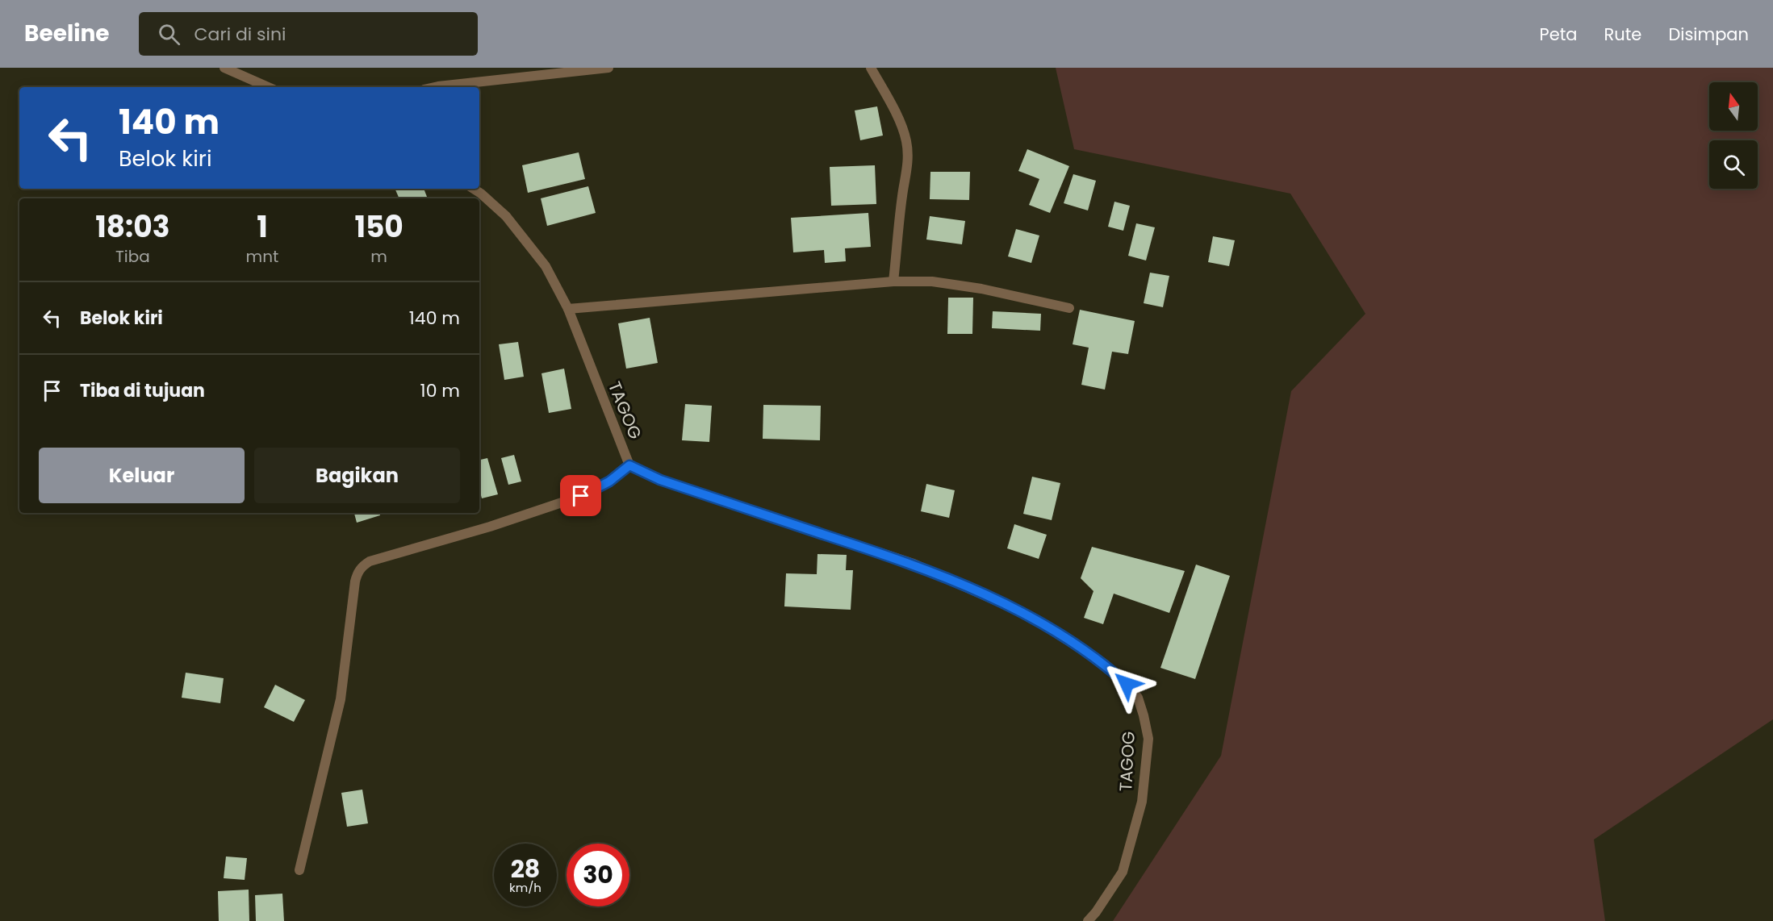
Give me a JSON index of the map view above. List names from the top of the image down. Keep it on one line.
{"streets":{"street":["TAGOG"]},"north":"top","page":{"header":"Beeline","search":"Cari di sini","nav":["Peta","Rute","Disimpan"],"turn":["140 m","Belok kiri"],"eta":["18:03","Tiba","1","mnt","150","m"],"list":[{"name":"Belok kiri","value":"140 m"},{"name":"Tiba di tujuan","value":"10 m"}],"buttons":["Keluar","Bagikan"],"speed":"28 km/h","limit":"30"}}
